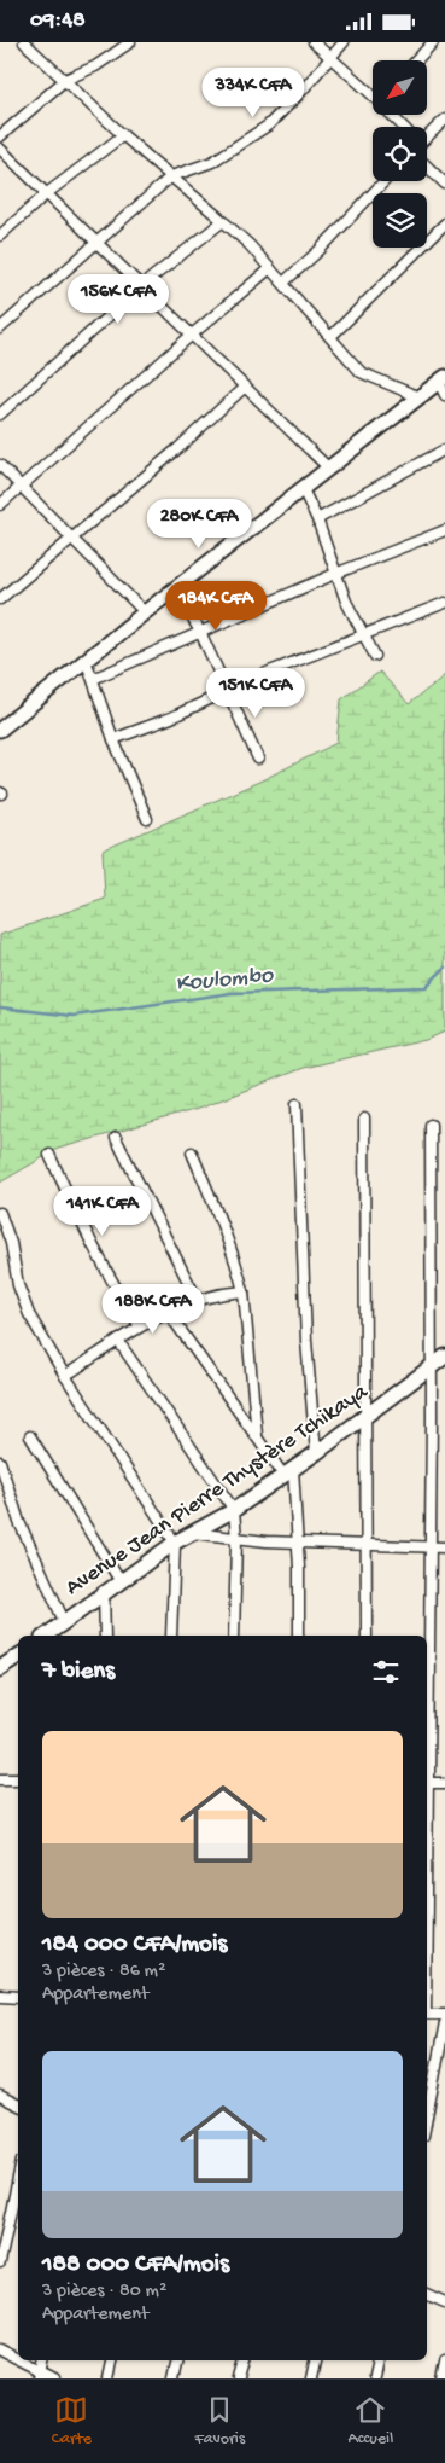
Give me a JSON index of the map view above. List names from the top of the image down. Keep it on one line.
{"streets":{"street":["Avenue Jean Pierre Thystère Tchikaya"]},"water":["Koulombo"],"north":"bottom left","page":{"status":"09:48","price":["334K CFA","156K CFA","280K CFA","184K CFA","151K CFA","141K CFA","188K CFA"],"heading":"7 biens","list":[{"name":"184 000 CFA/mois","note":"3 pièces · 86 m² · Appartement"},{"name":"188 000 CFA/mois","note":"3 pièces · 80 m² · Appartement"}],"tabs":["Carte","Favoris","Accueil"]}}
